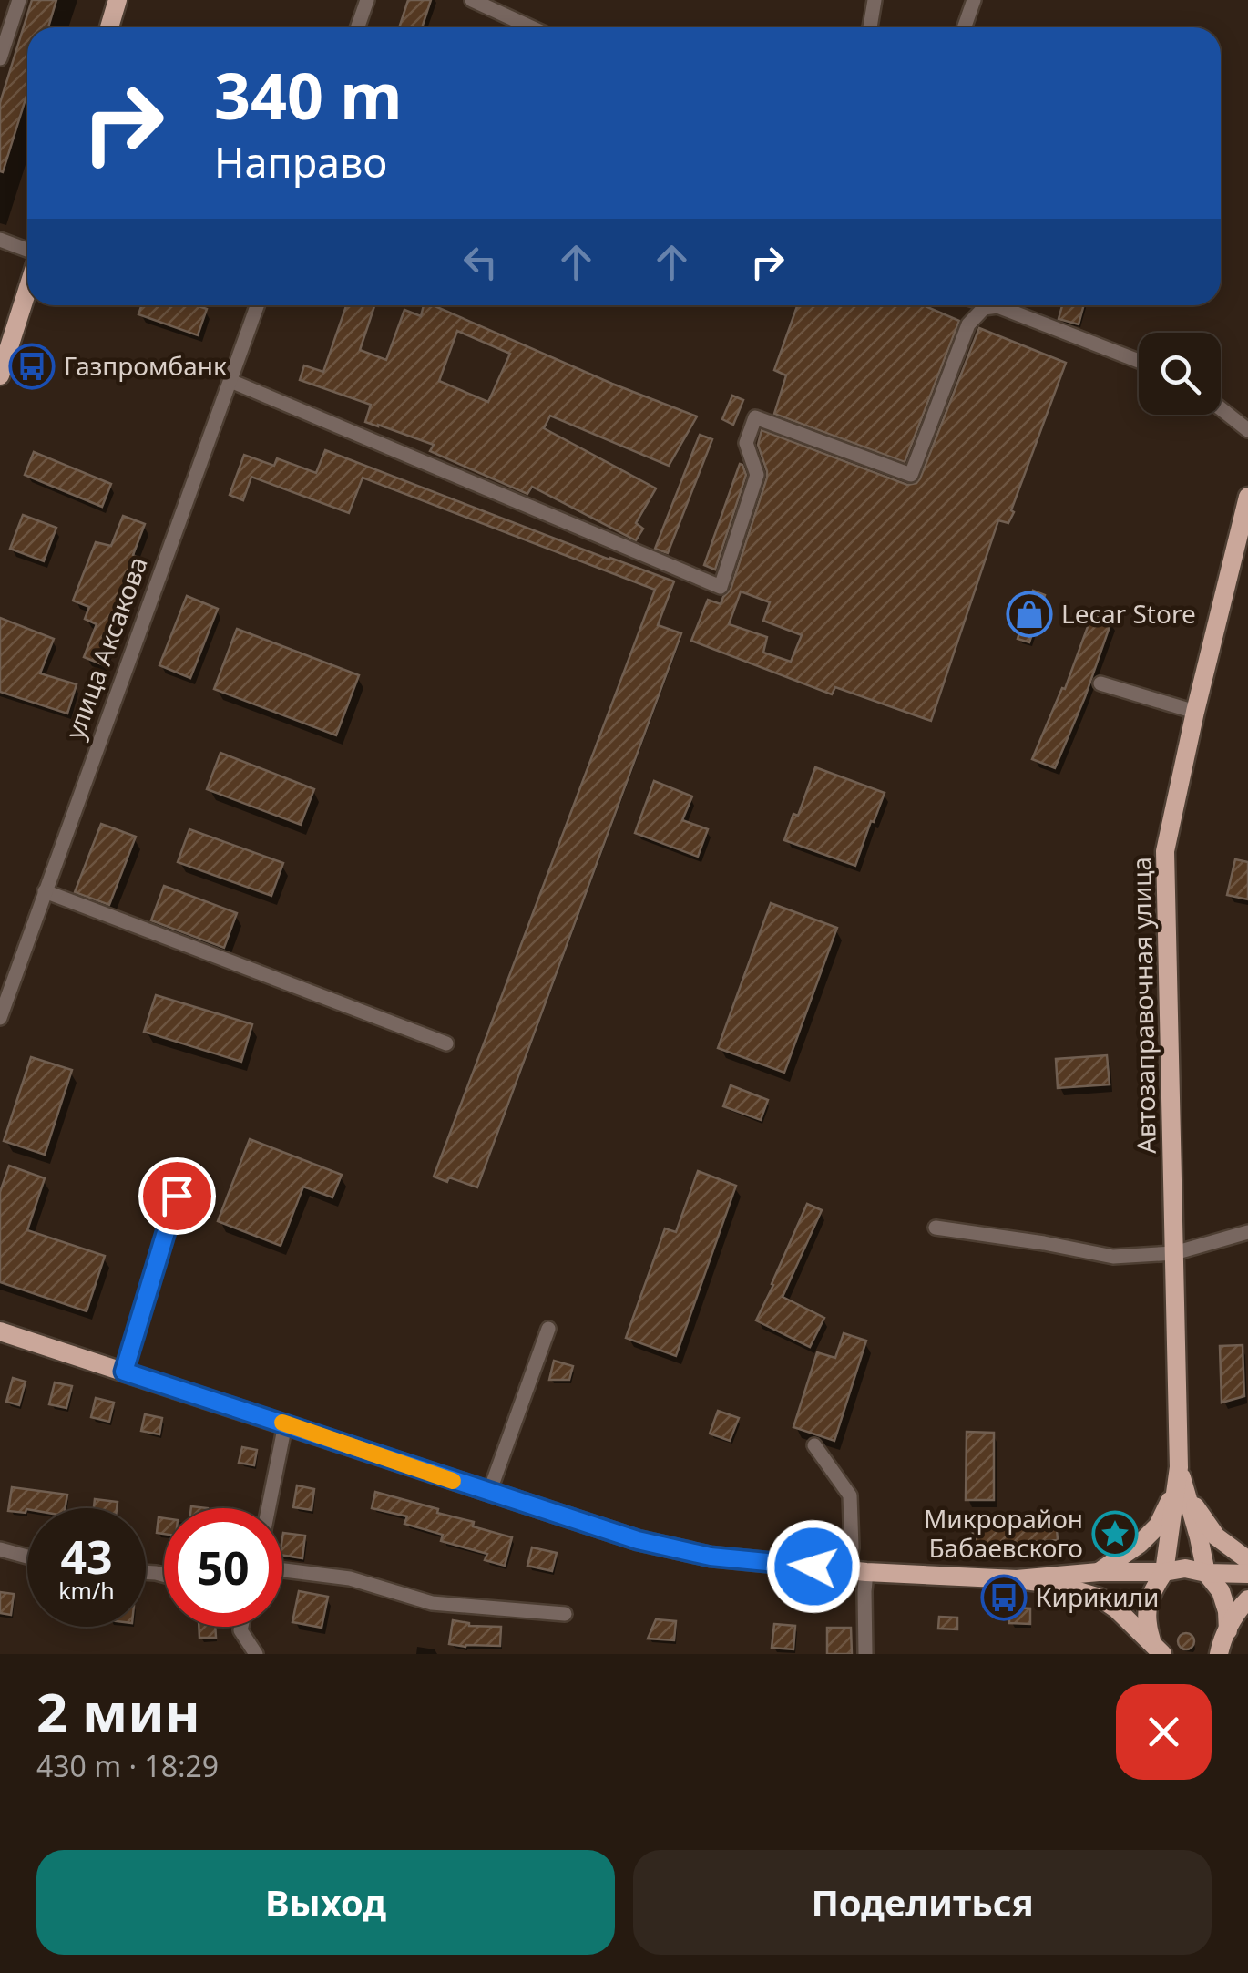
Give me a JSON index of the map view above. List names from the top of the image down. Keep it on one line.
{"streets":{"main road":["Автозаправочная улица"],"street":["улица Аксакова"]},"places":{"bus stop":["Газпромбанк","Кирикили"],"shop":["Lecar Store"],"place":["Микрорайон Бабаевского"]},"page":{"turn":["340 m","Направо"],"speed":"43 km/h","limit":"50","heading":["2 мин","430 m · 18:29"],"buttons":["Выход","Поделиться"]}}
